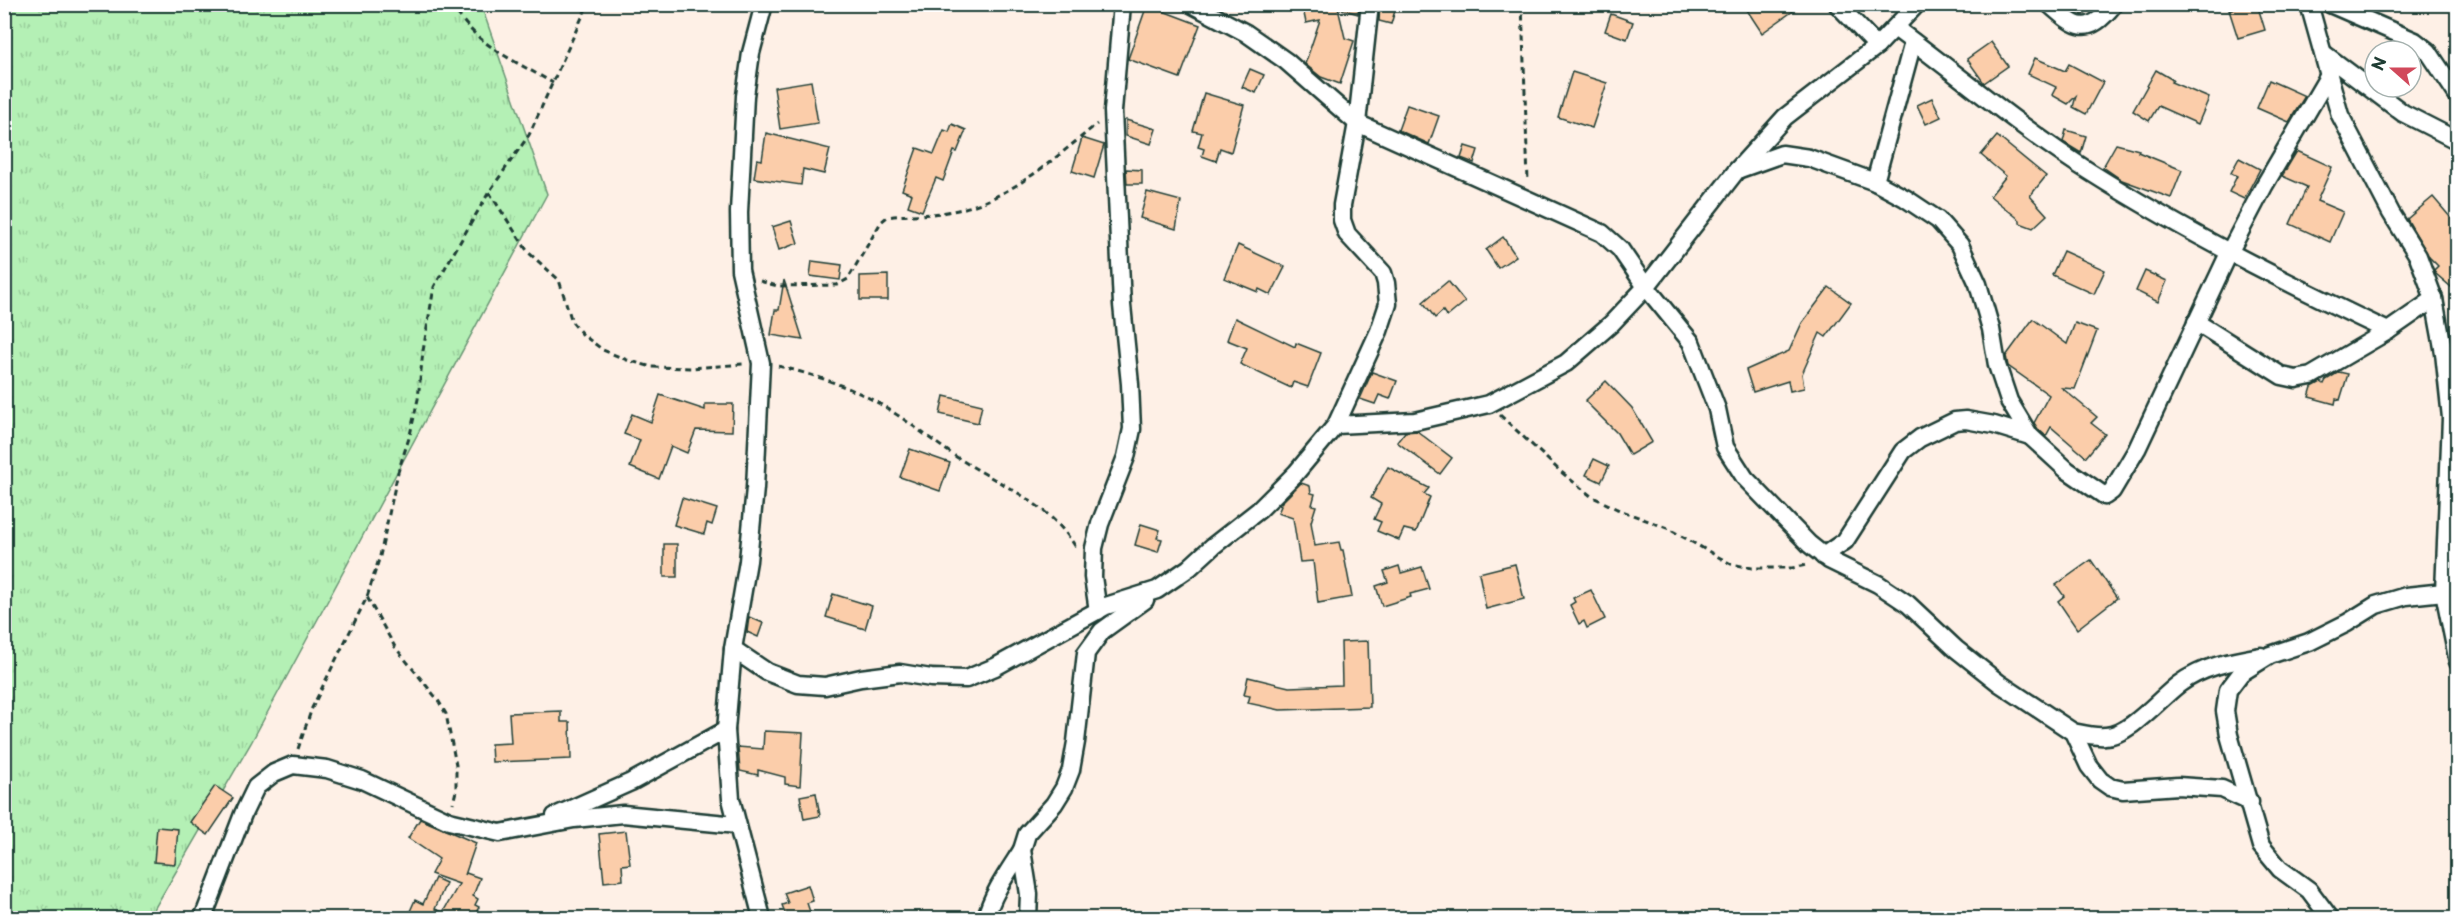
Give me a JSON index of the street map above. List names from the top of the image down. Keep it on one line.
{"north":"left"}
